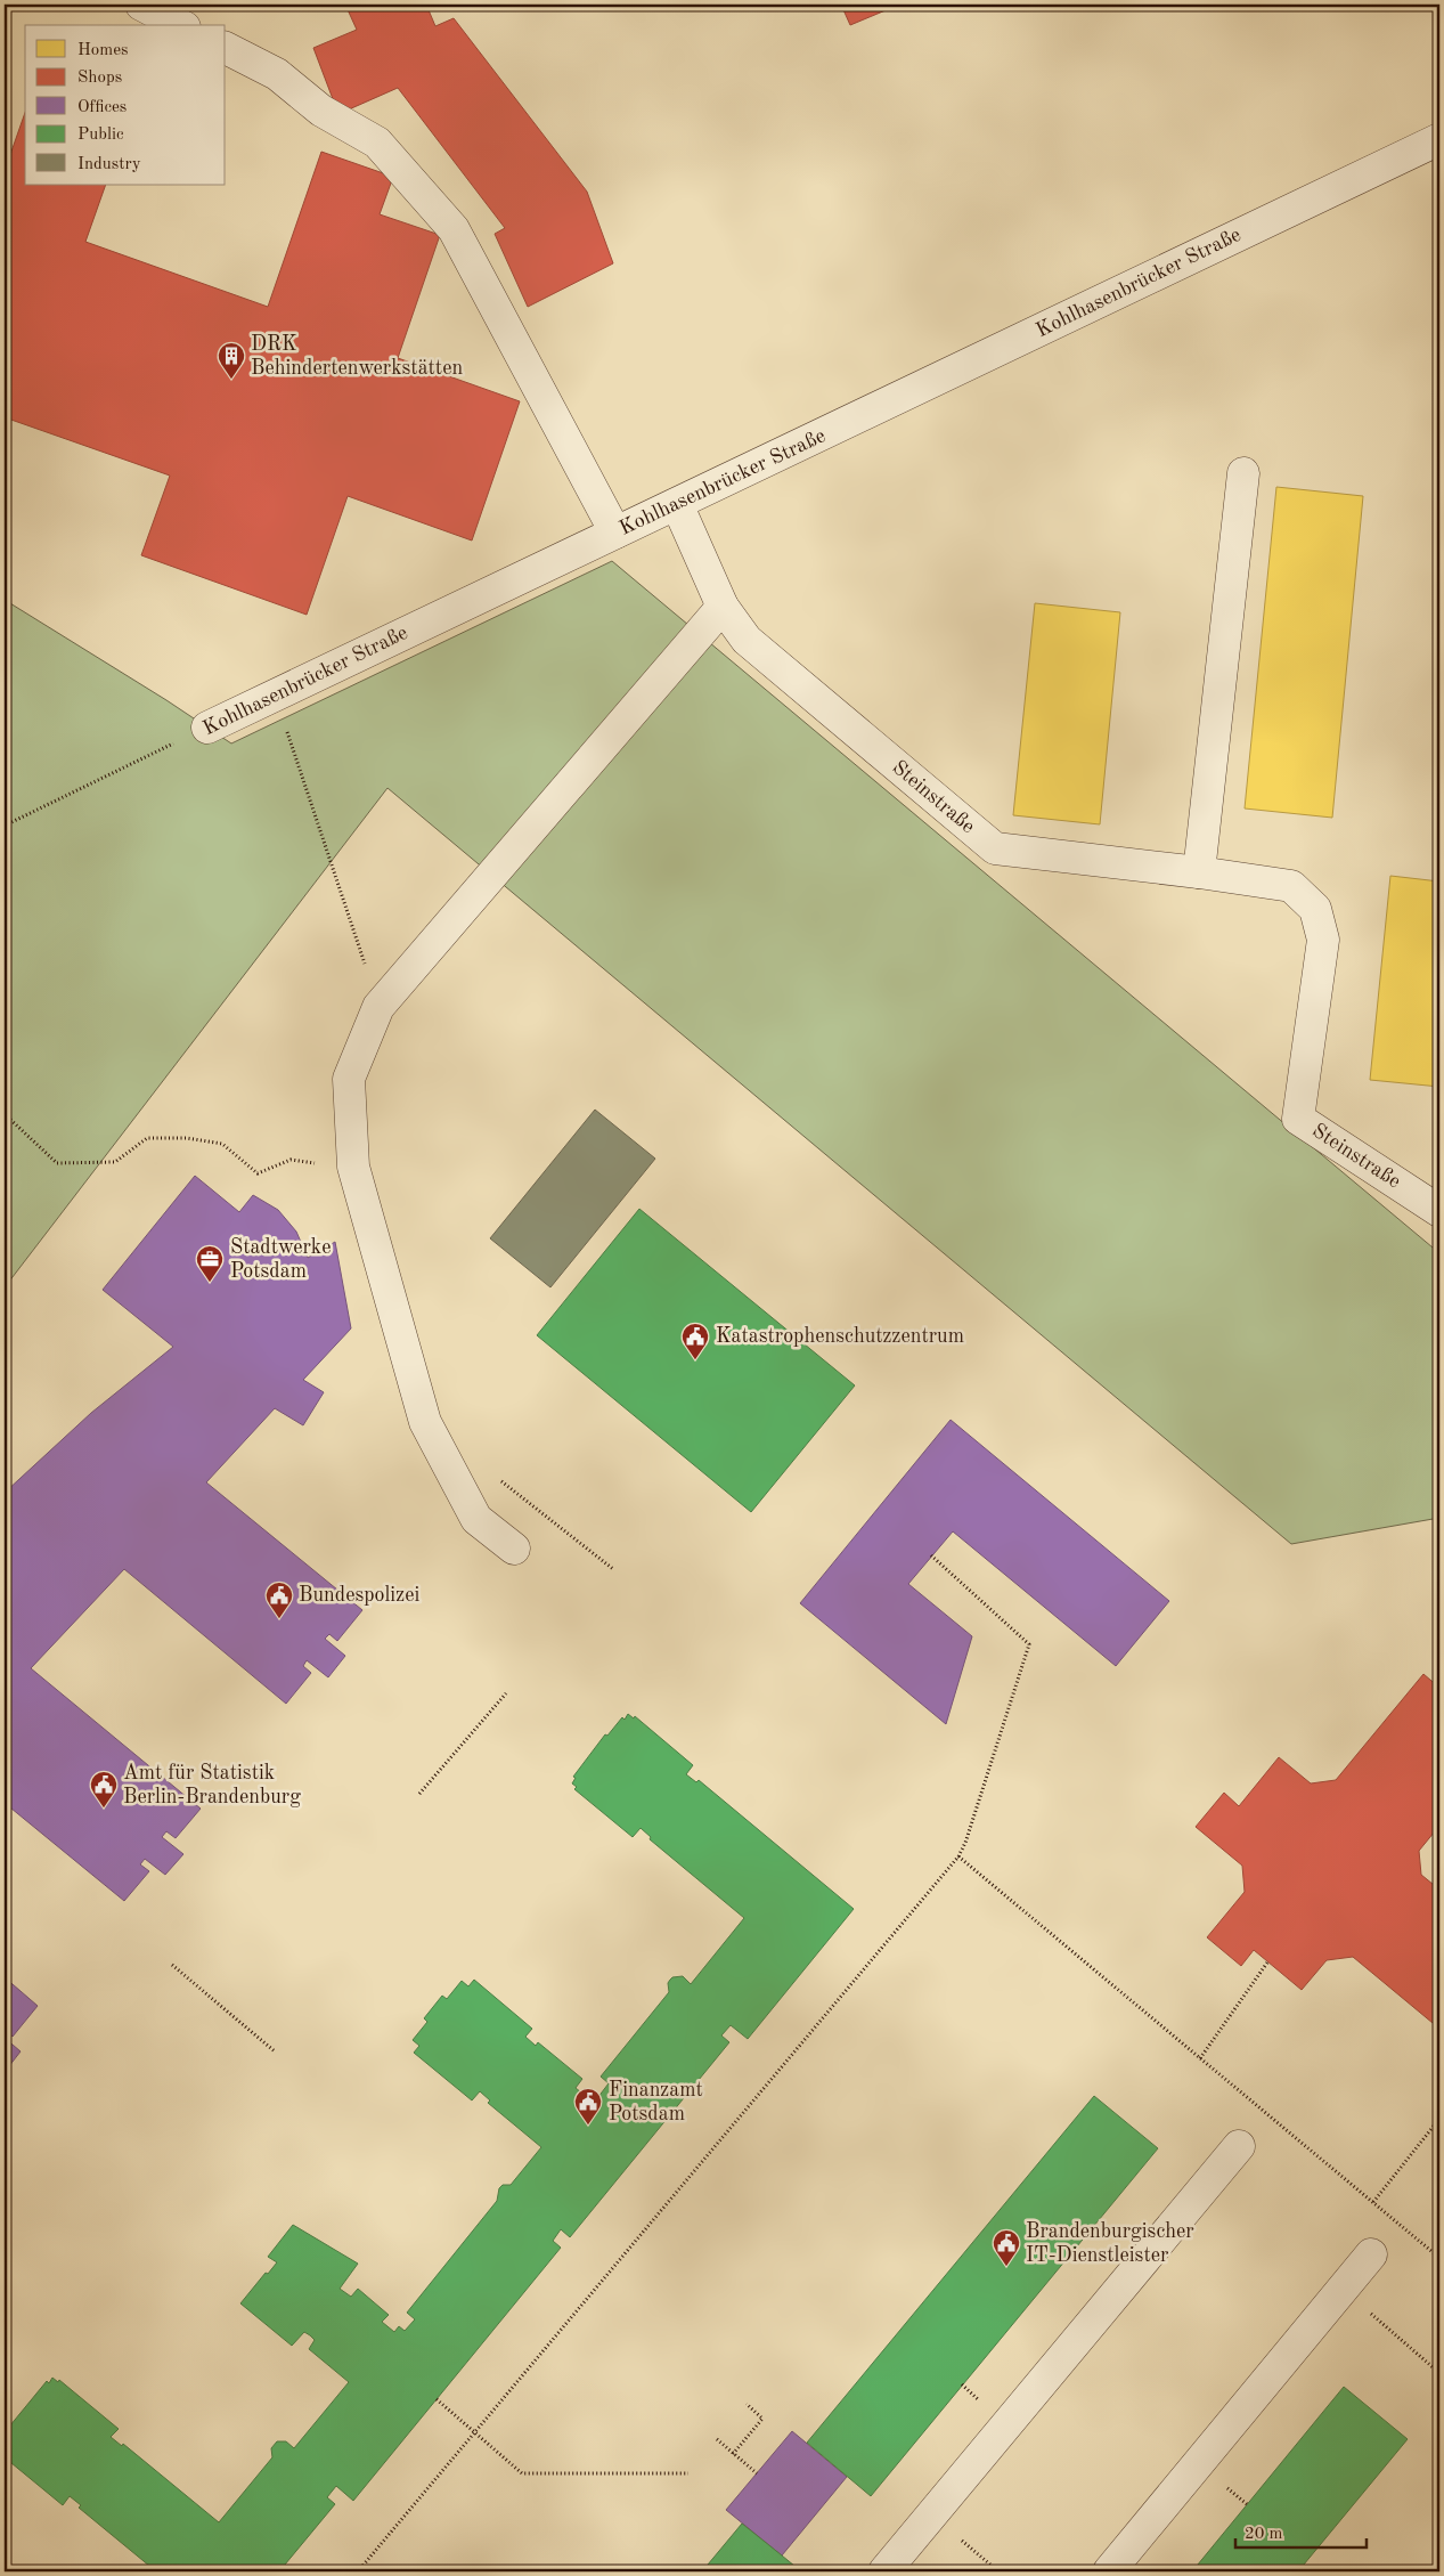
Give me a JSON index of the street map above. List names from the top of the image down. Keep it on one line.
{"streets":{"lane":["Kohlhasenbrücker Straße","Steinstraße"]},"crossings":[["Kohlhasenbrücker Straße","Steinstraße"]],"places":{"building":["DRK Behindertenwerkstätten"],"office":["Stadtwerke Potsdam"],"public building":["Katastrophenschutzzentrum","Bundespolizei","Amt für Statistik Berlin-Brandenburg","Finanzamt Potsdam","Brandenburgischer IT-Dienstleister"]},"legend":["Homes","Shops","Offices","Public","Industry"],"scale_bar":"20 m"}
